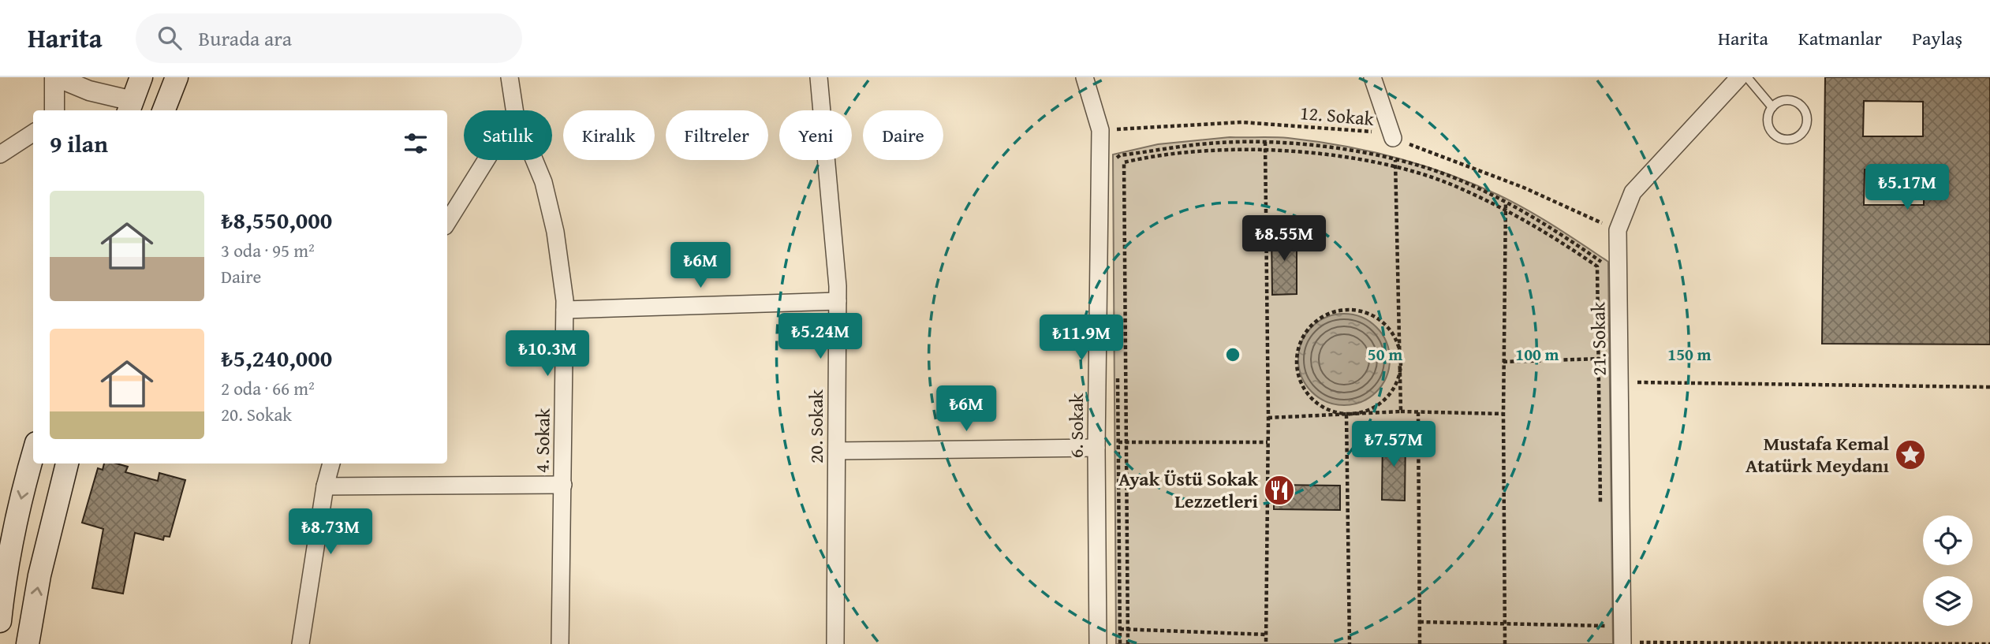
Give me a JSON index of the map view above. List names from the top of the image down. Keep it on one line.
{"streets":{"street":["21. Sokak","6. Sokak","20. Sokak","4. Sokak"],"path":["12. Sokak"]},"crossings":[["12. Sokak","21. Sokak"],["12. Sokak","6. Sokak"]],"places":{"place":["Mustafa Kemal Atatürk Meydanı"],"restaurant":["Ayak Üstü Sokak Lezzetleri"]},"page":{"header":"Harita","search":"Burada ara","nav":["Harita","Katmanlar","Paylaş"],"chip":["Satılık","Kiralık","Filtreler","Yeni","Daire"],"heading":"9 ilan","price":["₺5.17M","₺8.55M","₺6M","₺5.24M","₺11.9M","₺10.3M","₺6M","₺7.57M","₺8.73M"],"list":[{"name":"₺8,550,000","note":"3 oda · 95 m² · Daire"},{"name":"₺5,240,000","note":"2 oda · 66 m² · 20. Sokak"}]},"rings":["50 m","100 m","150 m"]}
